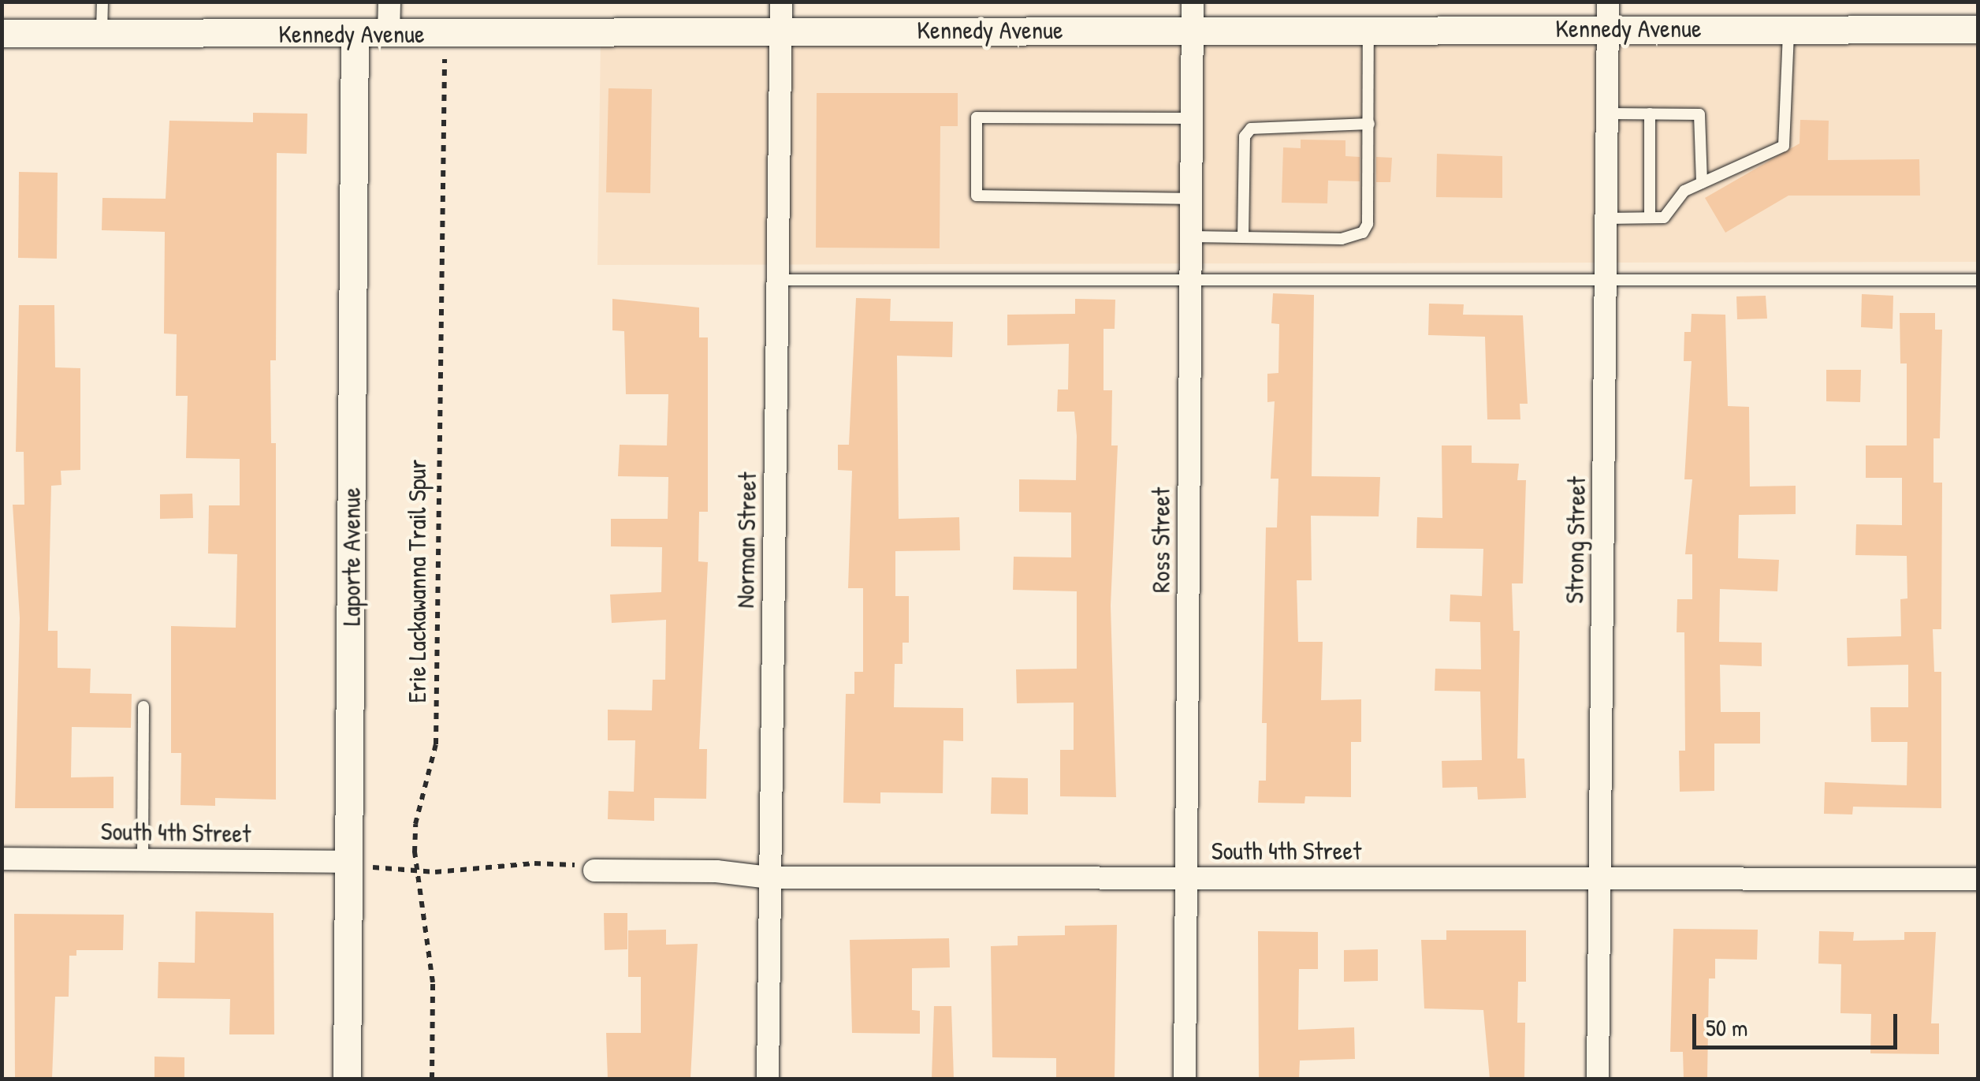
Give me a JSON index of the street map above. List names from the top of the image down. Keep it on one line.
{"streets":{"street":["Kennedy Avenue","Norman Street","Ross Street","Strong Street","Laporte Avenue","South 4th Street"],"path":["Erie Lackawanna Trail Spur"]},"crossings":[["Kennedy Avenue","Norman Street"],["Kennedy Avenue","Ross Street"],["Kennedy Avenue","Strong Street"],["Kennedy Avenue","Laporte Avenue"],["Norman Street","South 4th Street"],["Ross Street","South 4th Street"],["Strong Street","South 4th Street"],["Laporte Avenue","South 4th Street"]],"scale_bar":"50 m"}
